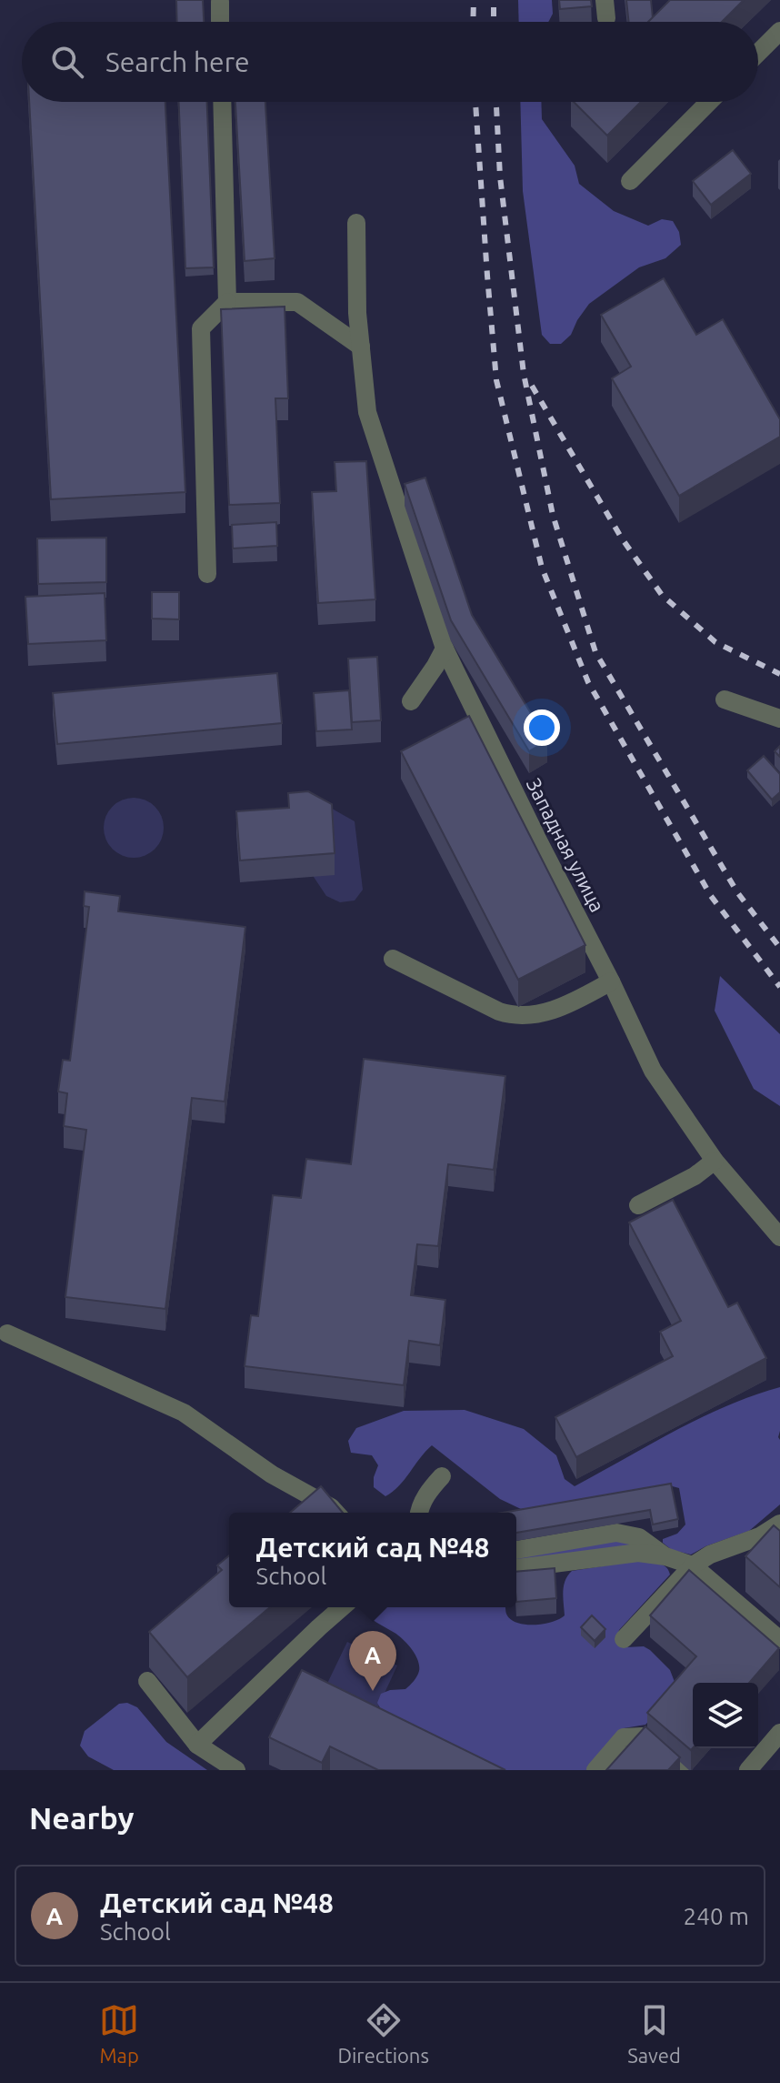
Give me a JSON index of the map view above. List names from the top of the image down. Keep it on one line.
{"streets":{"street":["Западная улица"]},"page":{"search":"Search here","popup":["Детский сад №48","School"],"pins":"A","heading":"Nearby","list":[{"mark":"A","name":"Детский сад №48","note":"School","value":"240 m"}],"nav":["Map","Directions","Saved"]}}
